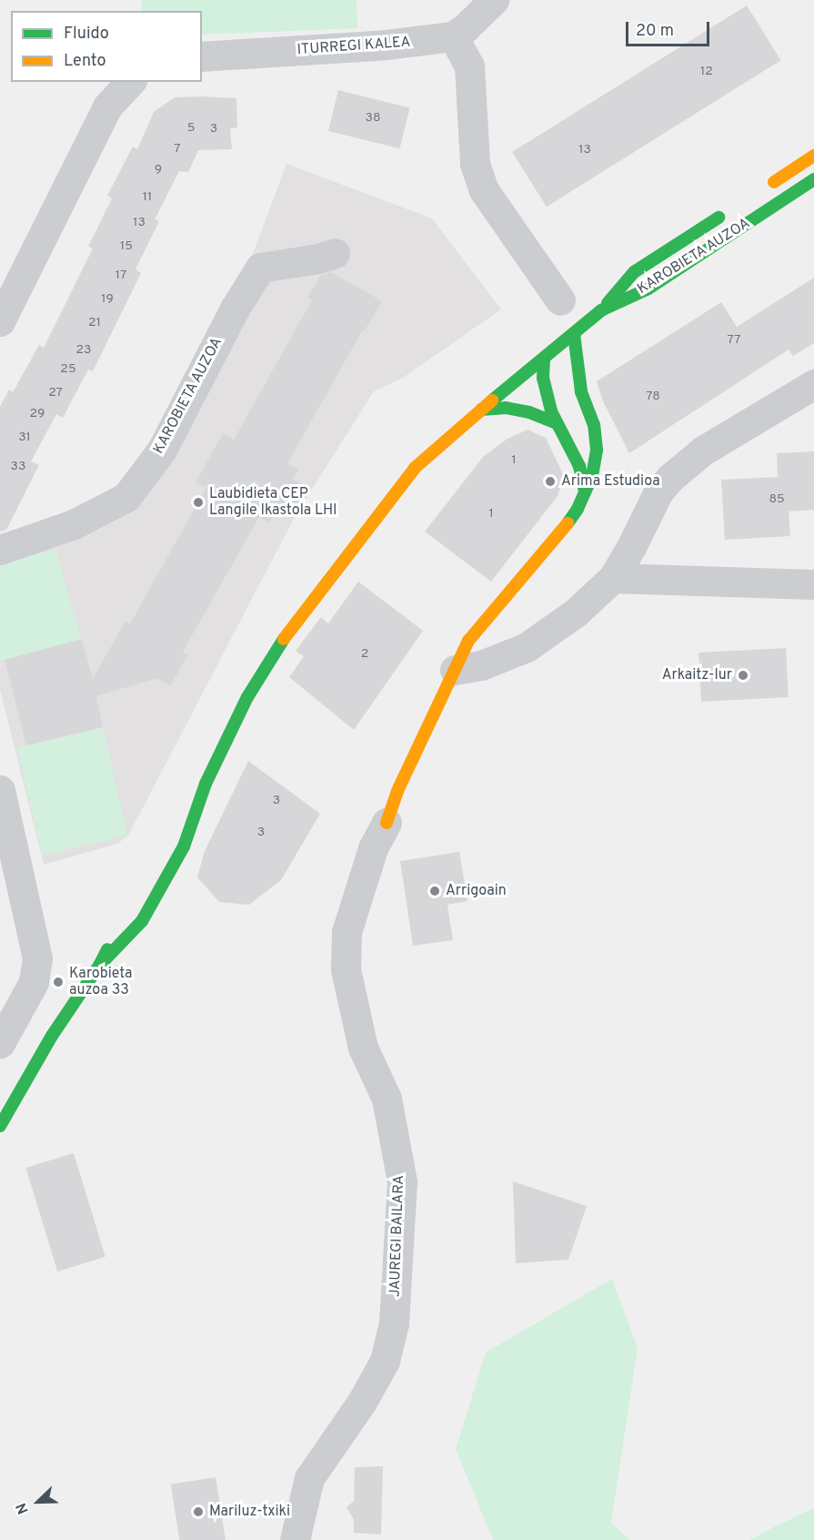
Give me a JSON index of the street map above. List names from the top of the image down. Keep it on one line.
{"streets":{"main road":["KAROBIETA AUZOA"],"street":["ITURREGI KALEA","JAUREGI BAILARA"]},"places":["Arima Estudioa","Laubidieta CEP Langile Ikastola LHI","Arkaitz-lur","Arrigoain","Karobieta auzoa 33","Mariluz-txiki"],"house_numbers":["12","38","5","3","7","13","9","11","13","15","17","19","21","77","23","25","27","78","29","31","1","33","85","1","2","3","3"],"legend":["Fluido","Lento"],"scale_bar":"20 m","north":"bottom left"}
